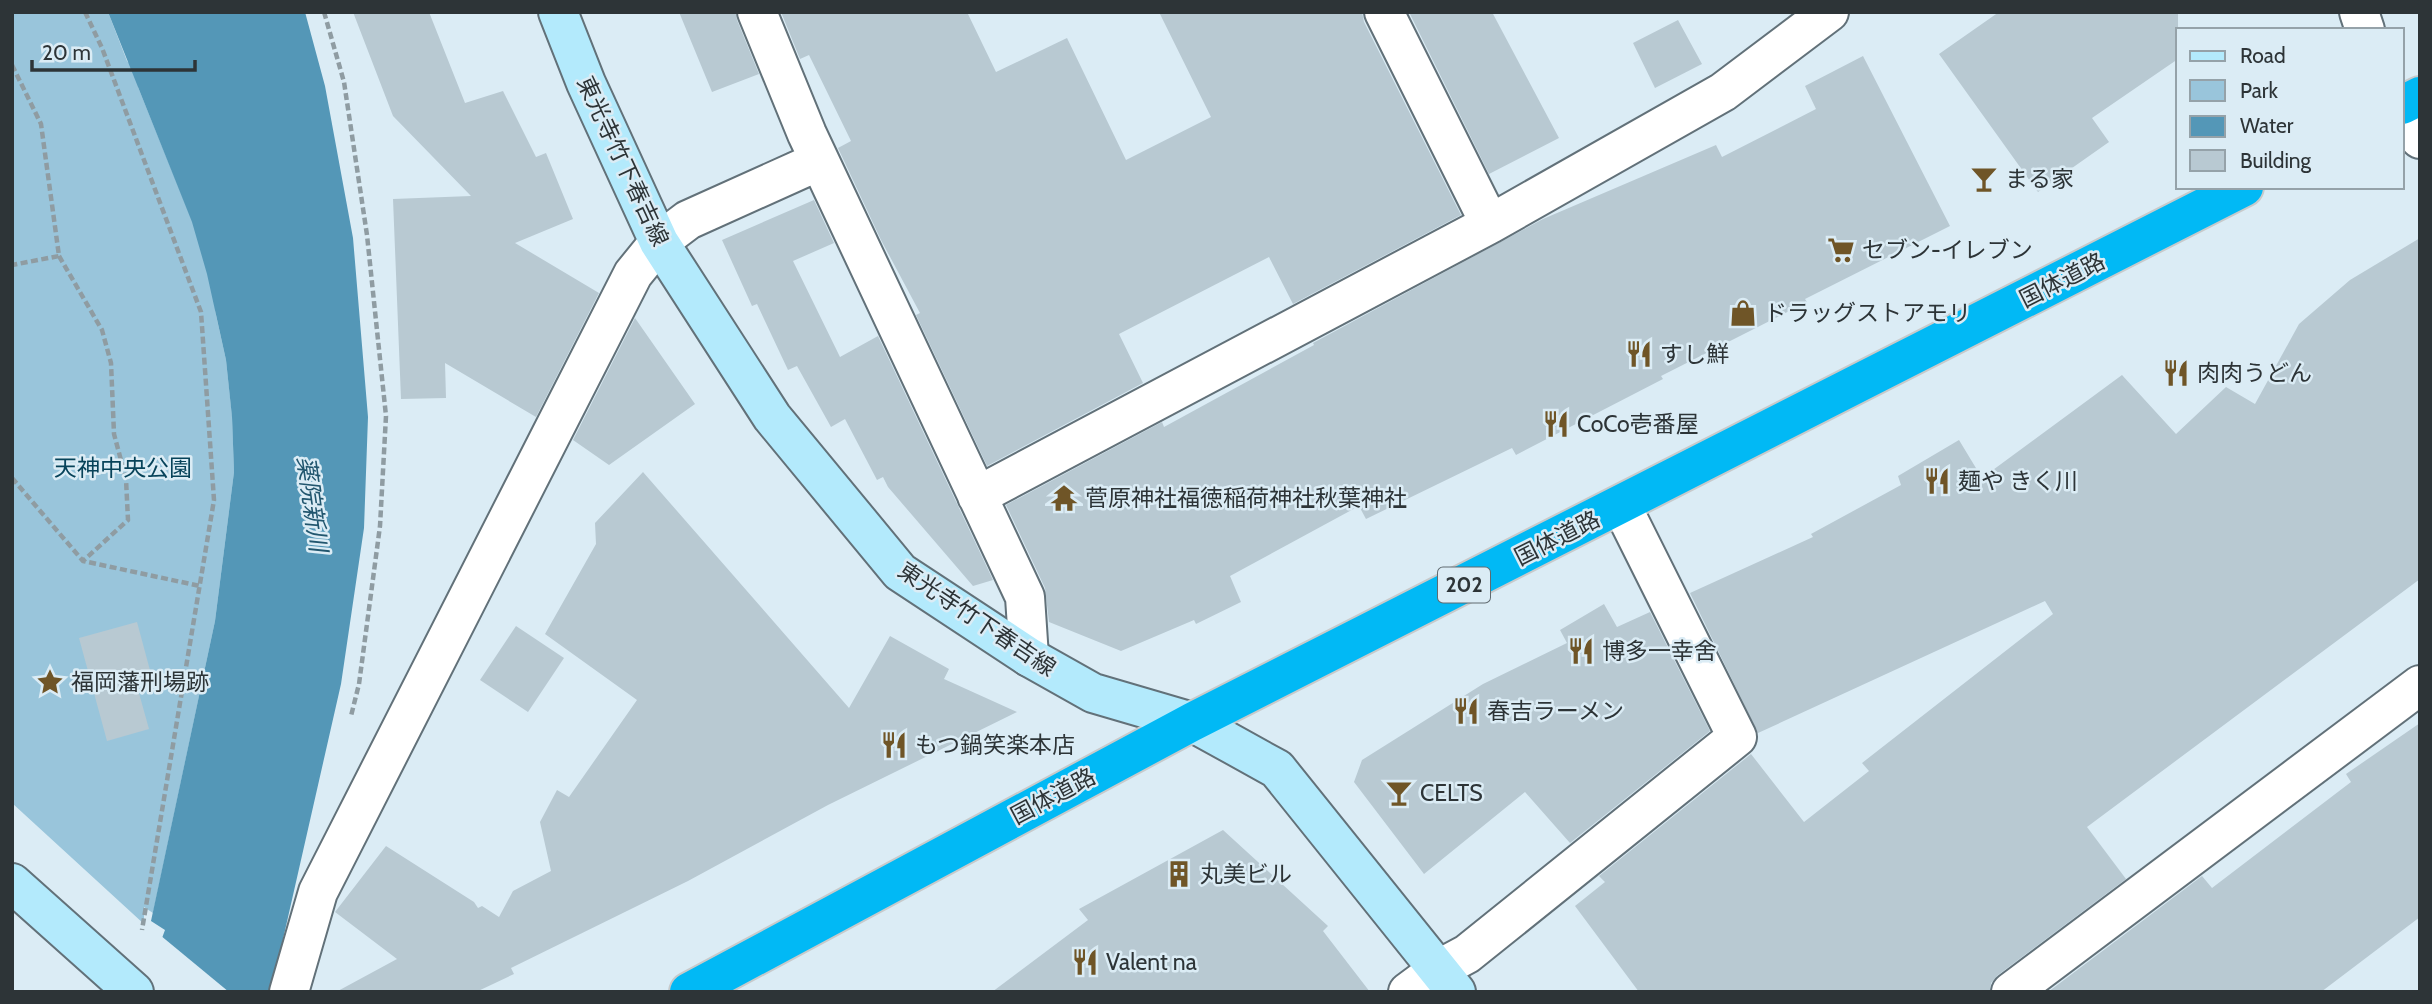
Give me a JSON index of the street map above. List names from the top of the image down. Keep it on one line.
{"streets":{"highway":["国体道路","202"],"main road":["東光寺竹下春吉線"]},"crossings":[["東光寺竹下春吉線","国体道路"]],"water":["薬院新川"],"parks":["天神中央公園"],"places":{"bar":["まる家","CELTS"],"supermarket":["セブン-イレブン"],"shop":["ドラッグストアモリ"],"restaurant":["すし鮮","肉肉うどん","CoCo壱番屋","麺や きく川","博多一幸舍","春吉ラーメン","もつ鍋笑楽本店","Valent na"],"temple":["菅原神社福徳稲荷神社秋葉神社"],"place":["福岡藩刑場跡"],"building":["丸美ビル"]},"legend":["Road","Park","Water","Building"],"scale_bar":"20 m"}
